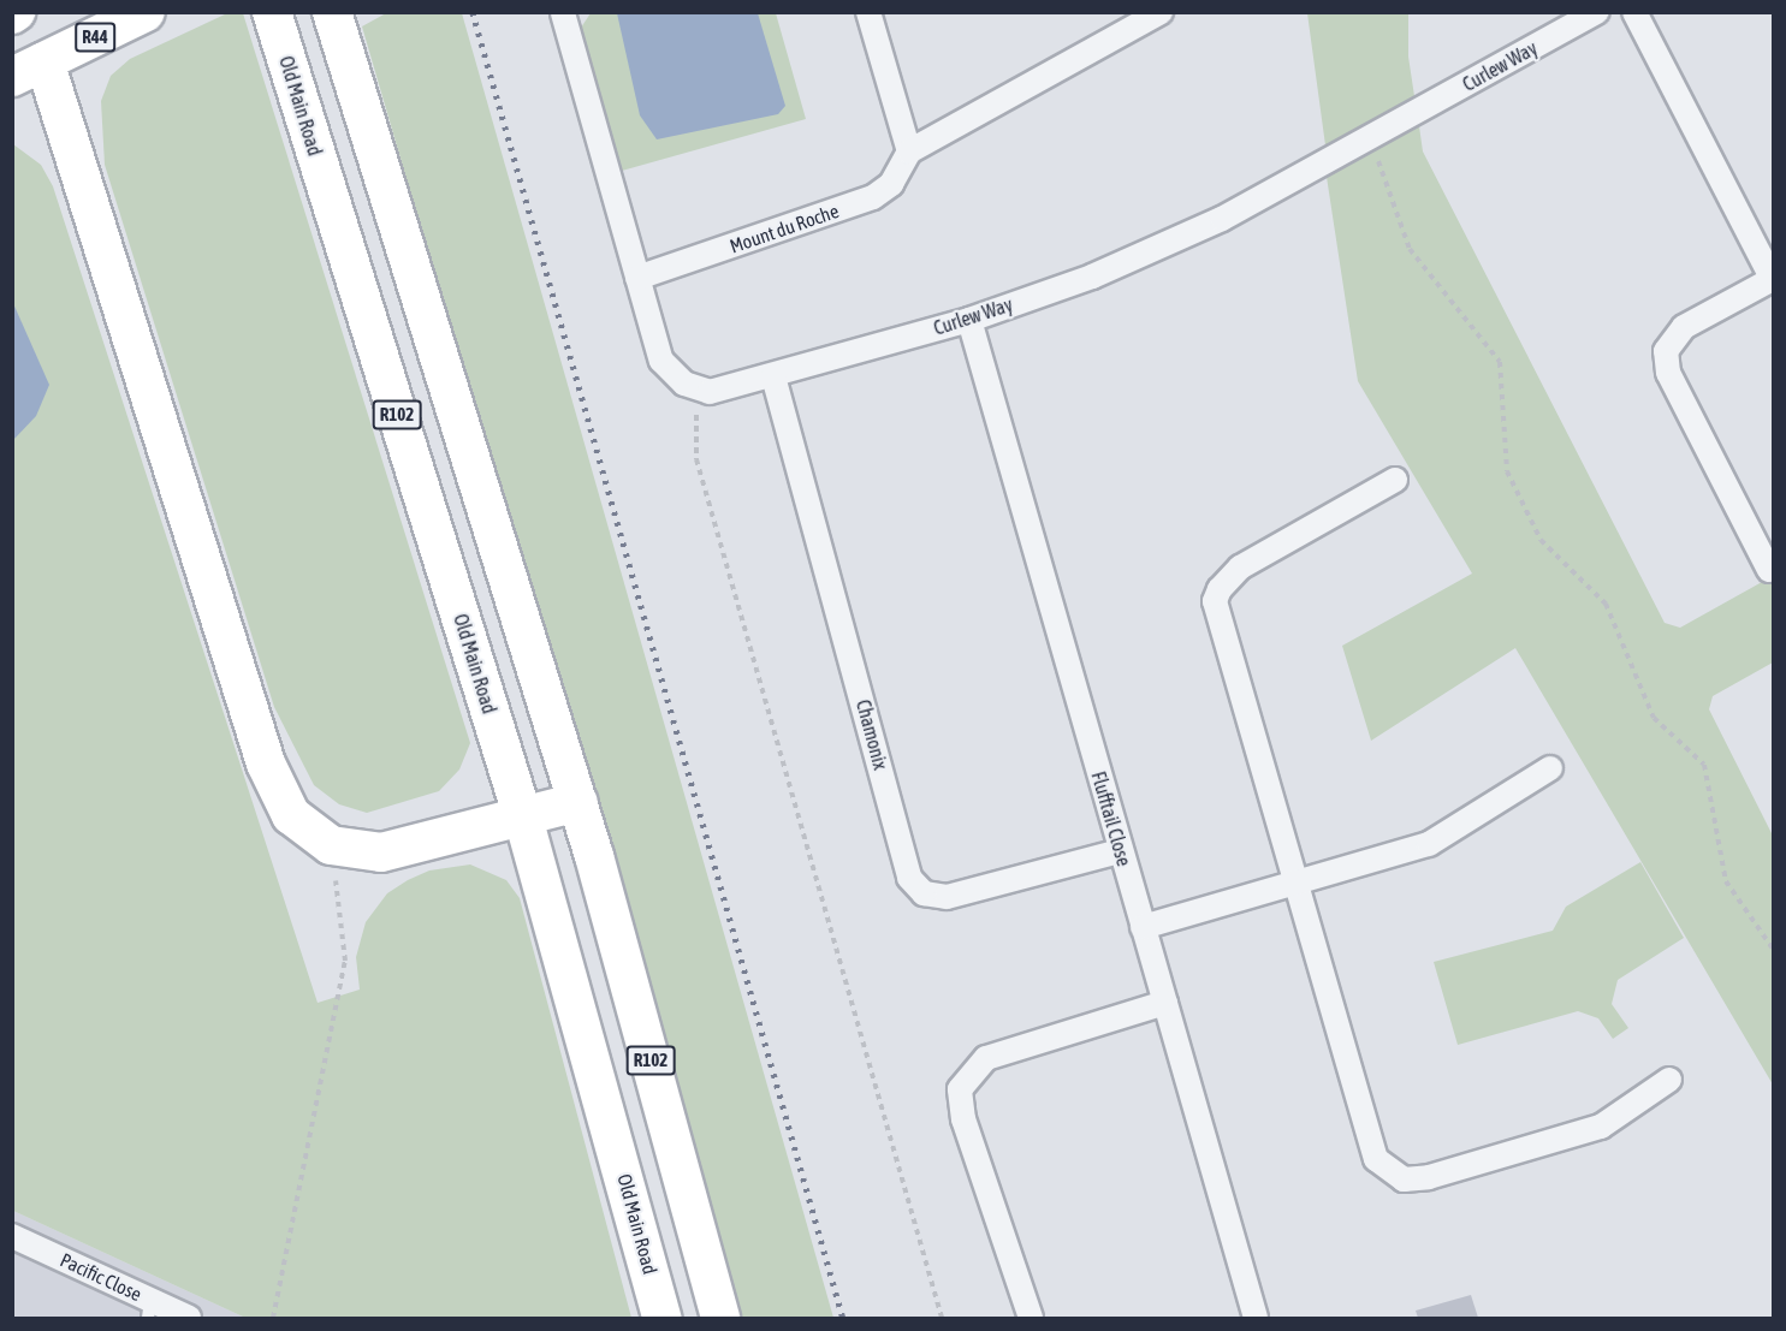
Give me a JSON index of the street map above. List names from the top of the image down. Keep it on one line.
{"streets":{"main road":["R44","Old Main Road","R102"],"street":["Curlew Way","Mount du Roche","Chamonix","Flufftail Close","Pacific Close"]},"crossings":[["Curlew Way","Chamonix"],["Curlew Way","Flufftail Close"],["Chamonix","Flufftail Close"]]}
